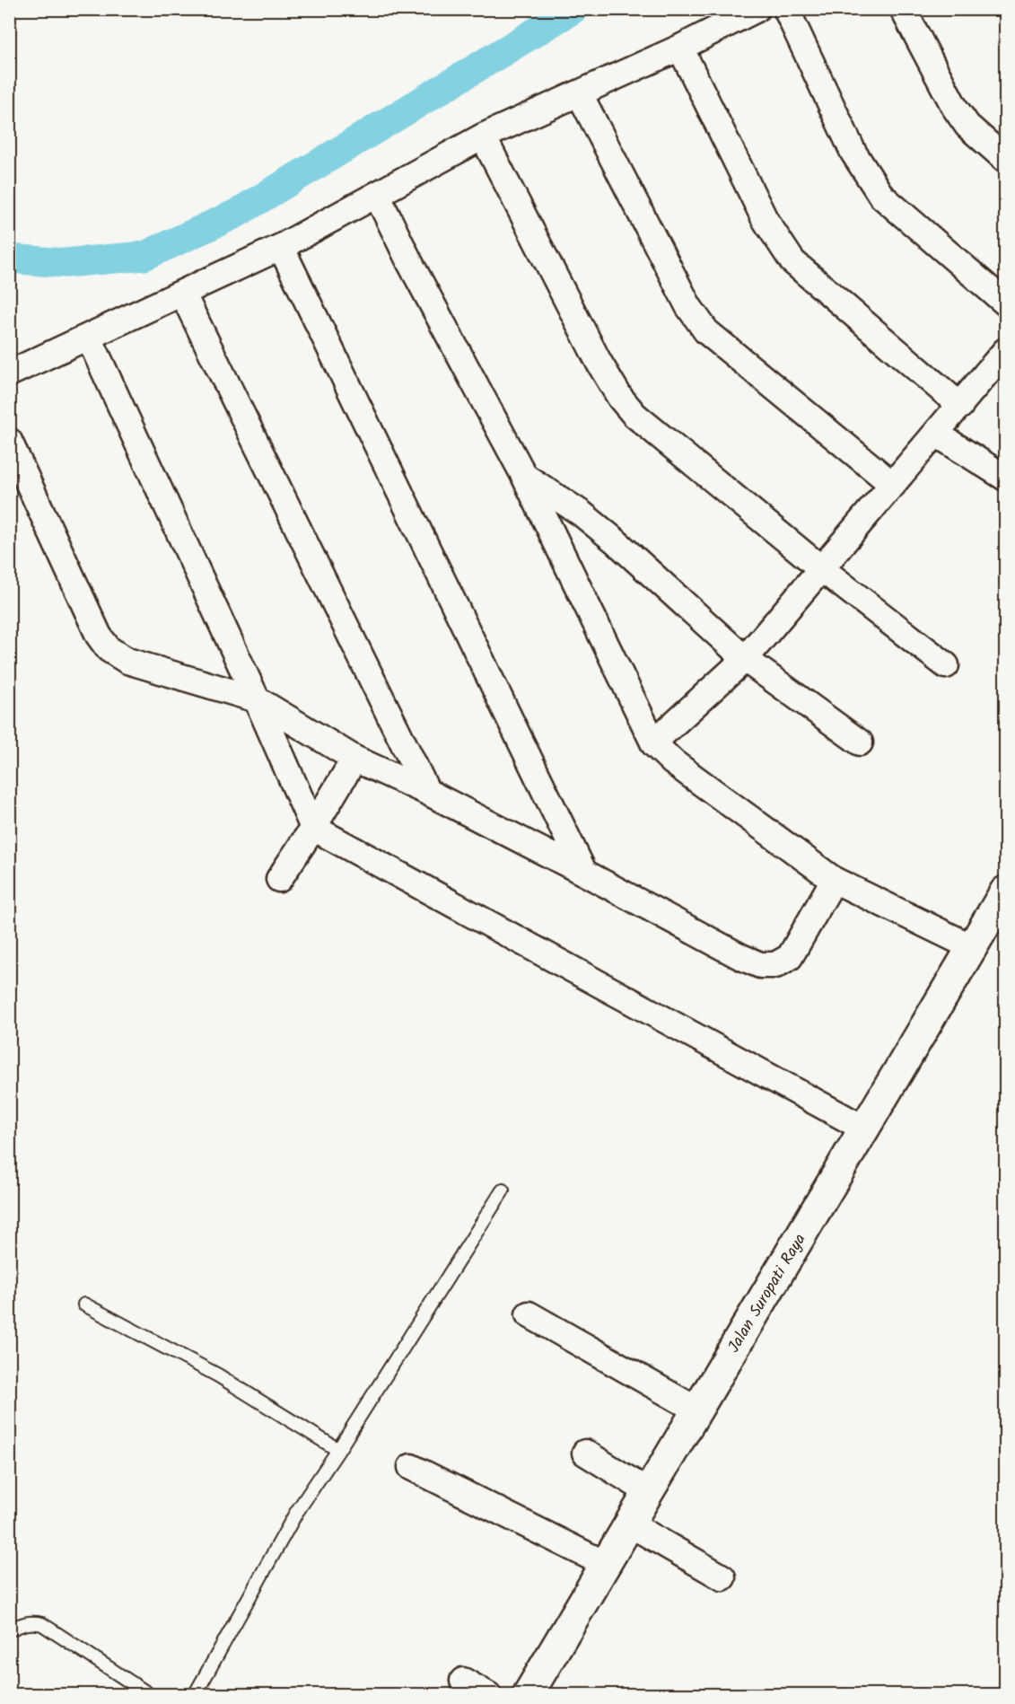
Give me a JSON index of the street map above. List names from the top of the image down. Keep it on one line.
{"streets":{"street":["Jalan Suropati Raya"]}}
